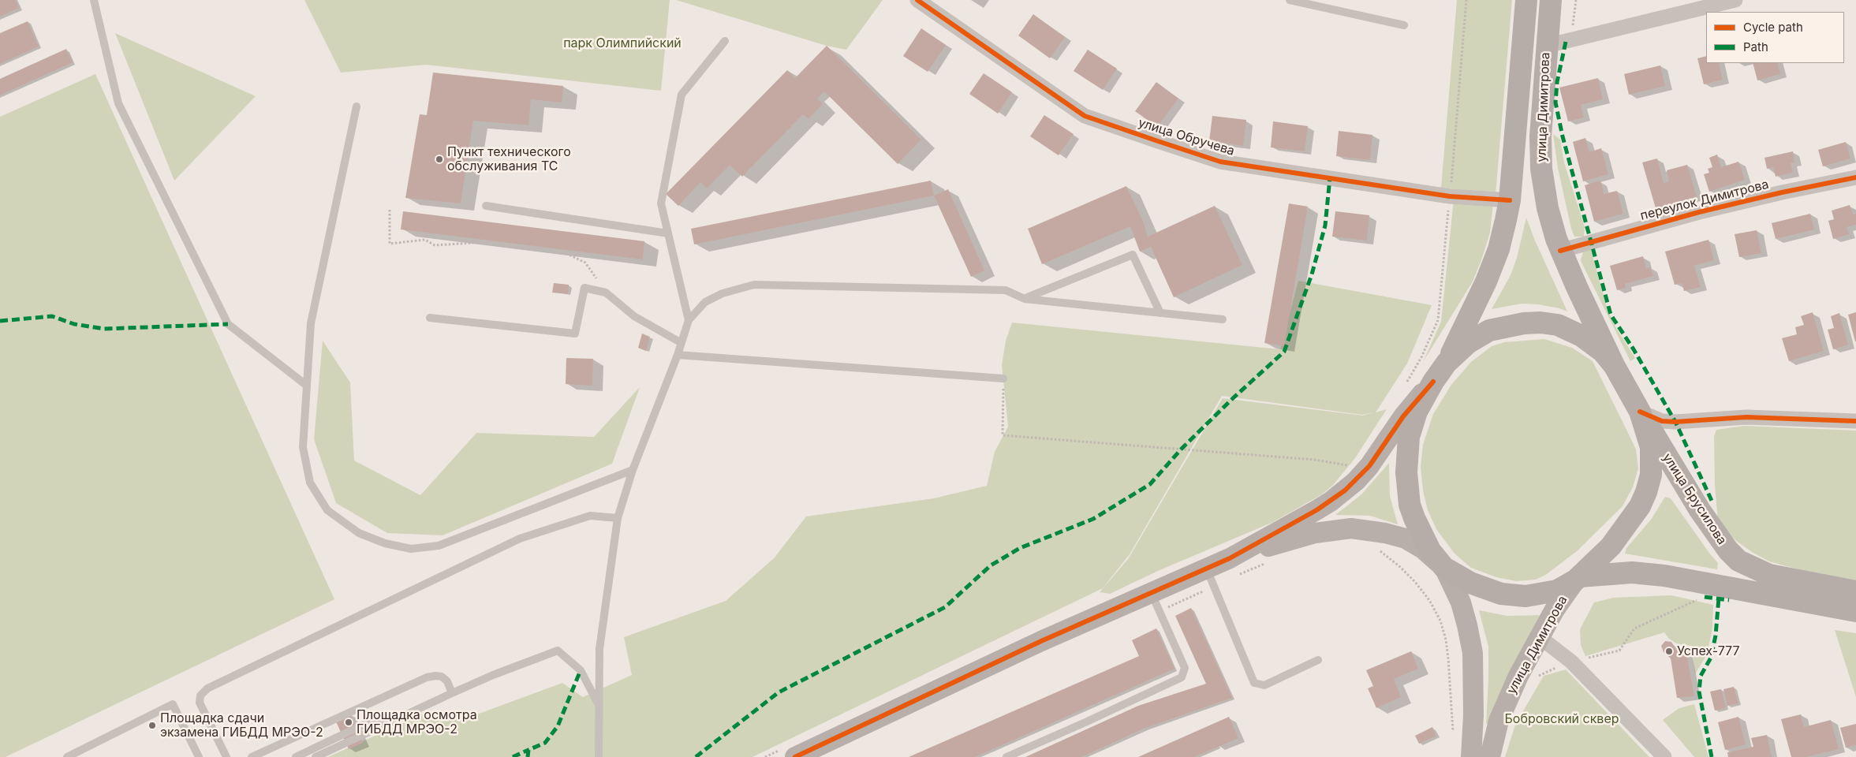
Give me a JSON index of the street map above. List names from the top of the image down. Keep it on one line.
{"streets":{"main road":["улица Димитрова","улица Брусилова"],"street":["улица Обручева","переулок Димитрова"]},"crossings":[["улица Димитрова","улица Обручева"],["улица Димитрова","переулок Димитрова"],["улица Димитрова","улица Брусилова"]],"parks":["парк Олимпийский","Бобровский сквер"],"places":["Пункт технического обслуживания ТС","Успех-777","Площадка осмотра ГИБДД МРЭО-2","Площадка сдачи экзамена ГИБДД МРЭО-2"],"legend":["Cycle path","Path"]}
